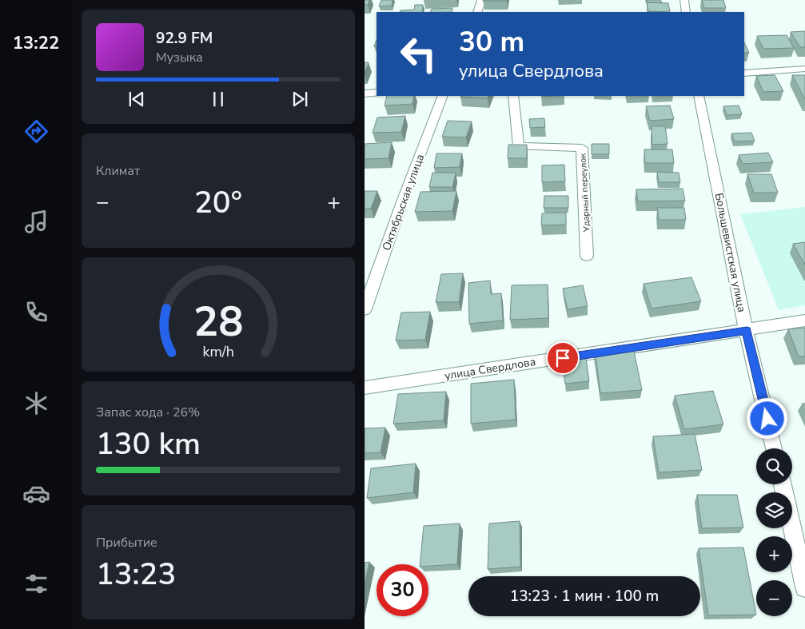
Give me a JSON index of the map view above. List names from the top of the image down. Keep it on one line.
{"streets":{"street":["Ударный переулок","Октябрьская улица","Большевистская улица","улица Свердлова"]},"crossings":[["Большевистская улица","улица Свердлова"]],"page":{"tabs":"13:22","turn":["30 m","улица Свердлова"],"song":["92.9 FM","Музыка"],"tile":["Климат",["Запас хода · 26%","130 km"],["Прибытие","13:23"]],"heat":["−","20°","+"],"map_buttons":["+","−"],"limit":"30","trip":"13:23 · 1 мин · 100 m","gauge":["28","km/h"]}}
